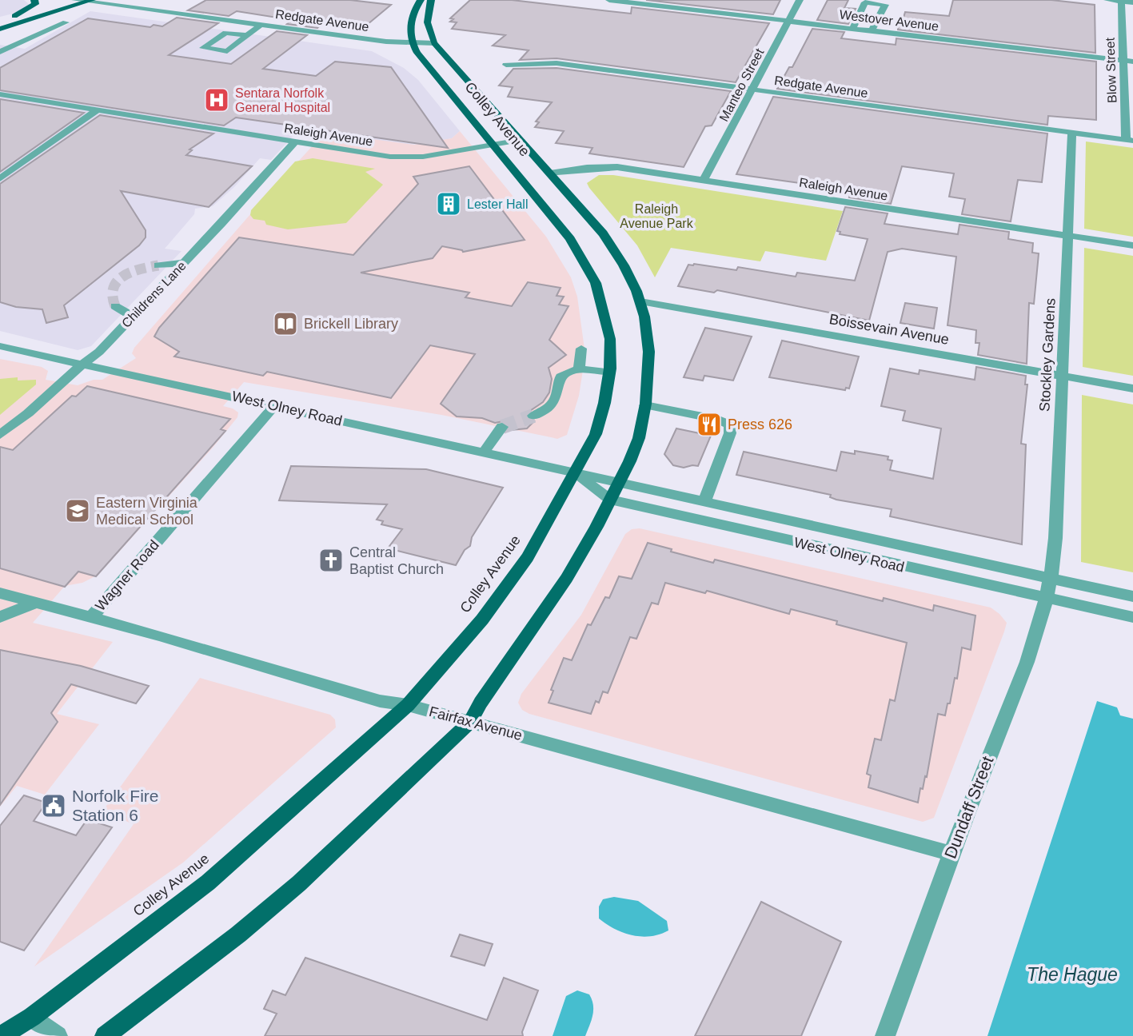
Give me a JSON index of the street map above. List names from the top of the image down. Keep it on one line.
{"streets":{"main road":["Colley Avenue"],"street":["Redgate Avenue","Westover Avenue","Blow Street","Manteo Street","Raleigh Avenue","Childrens Lane","Boissevain Avenue","Stockley Gardens","West Olney Road","Wagner Road","Fairfax Avenue","Dundaff Street"]},"crossings":[["Redgate Avenue","Blow Street"],["Redgate Avenue","Manteo Street"],["Redgate Avenue","Colley Avenue"],["Redgate Avenue","Stockley Gardens"],["Westover Avenue","Blow Street"],["Westover Avenue","Manteo Street"],["Manteo Street","Raleigh Avenue"],["Colley Avenue","Raleigh Avenue"],["Colley Avenue","Boissevain Avenue"],["Colley Avenue","West Olney Road"],["Colley Avenue","Fairfax Avenue"],["Raleigh Avenue","Childrens Lane"],["Raleigh Avenue","Stockley Gardens"],["Childrens Lane","West Olney Road"],["Boissevain Avenue","Stockley Gardens"],["Stockley Gardens","West Olney Road"],["Stockley Gardens","Dundaff Street"],["West Olney Road","Wagner Road"],["West Olney Road","Dundaff Street"],["Wagner Road","Fairfax Avenue"],["Fairfax Avenue","Dundaff Street"]],"water":["The Hague"],"parks":["Raleigh Avenue Park"],"places":{"hospital":["Sentara Norfolk General Hospital"],"building":["Lester Hall"],"library":["Brickell Library"],"restaurant":["Press 626"],"school or university":["Eastern Virginia Medical School"],"church":["Central Baptist Church"],"public building":["Norfolk Fire Station 6"]}}
